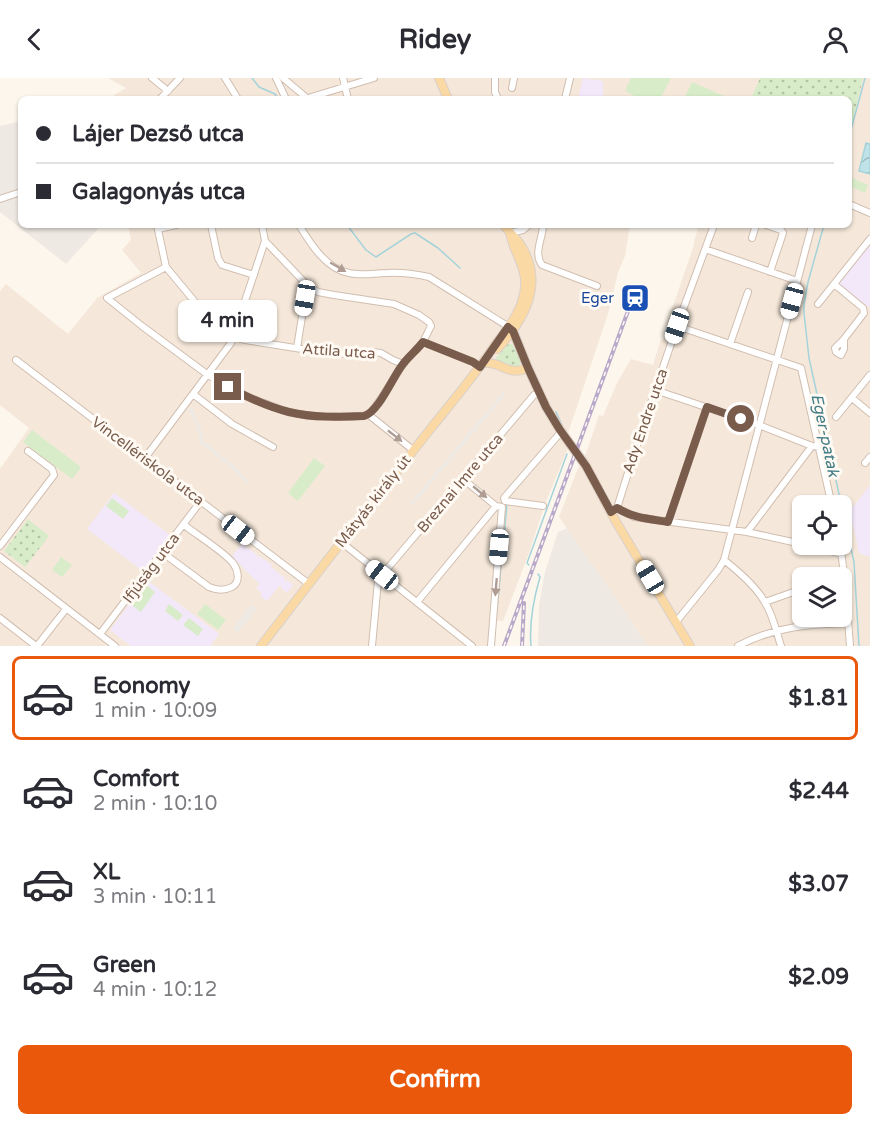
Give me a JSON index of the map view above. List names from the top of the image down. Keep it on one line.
{"streets":{"main road":["Mátyás király út"],"street":["Attila utca","Ady Endre utca","Vincellériskola utca","Breznai Imre utca","Ifjúság utca"]},"crossings":[["Vincellériskola utca","Mátyás király út"],["Vincellériskola utca","Ifjúság utca"]],"water":["Eger-patak"],"places":{"station":["Eger"]},"page":{"header":"Ridey","banner":["Lájer Dezső utca","Galagonyás utca"],"bubble":"4 min","list":[{"name":"Economy","note":"1 min · 10:09","value":"$1.81"},{"name":"Comfort","note":"2 min · 10:10","value":"$2.44"},{"name":"XL","note":"3 min · 10:11","value":"$3.07"},{"name":"Green","note":"4 min · 10:12","value":"$2.09"}],"buttons":"Confirm"}}
